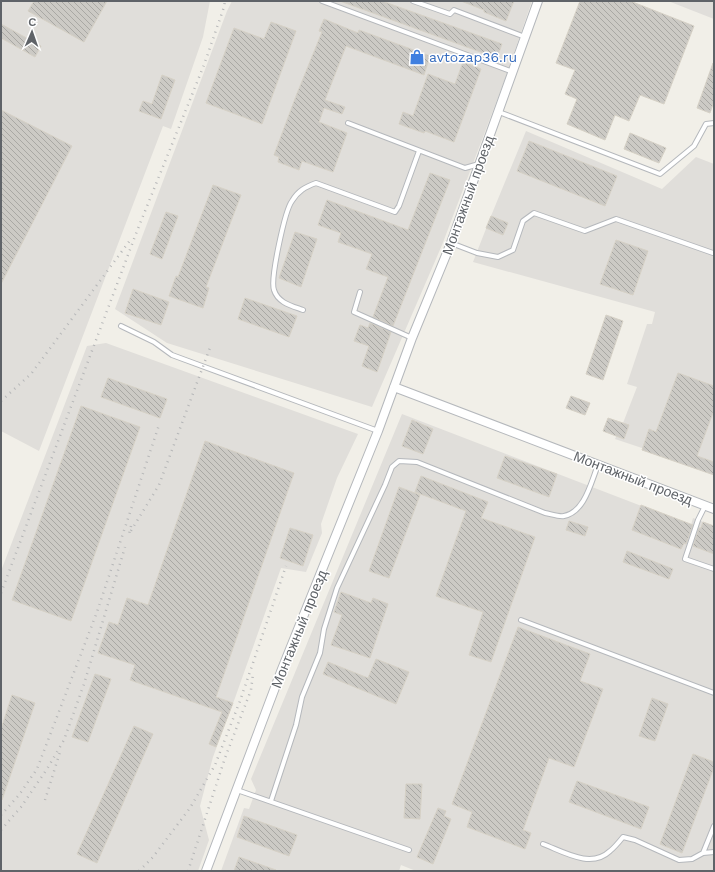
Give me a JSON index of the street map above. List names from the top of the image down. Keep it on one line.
{"streets":{"street":["Монтажный проезд"]},"places":{"shop":["avtozap36.ru"]},"north":"top"}
